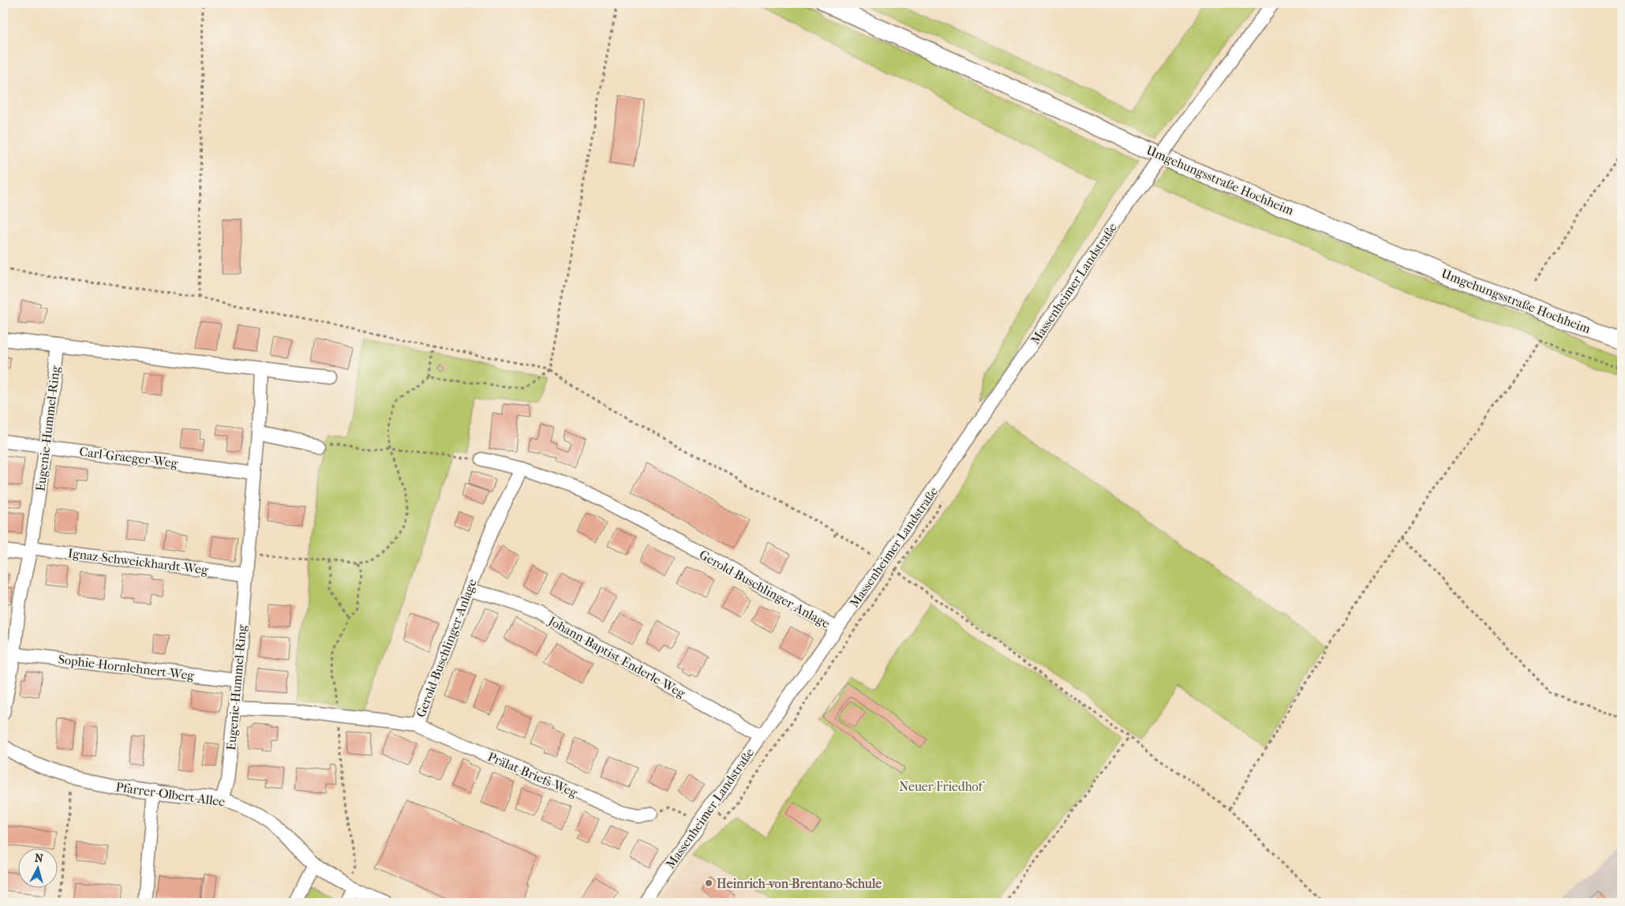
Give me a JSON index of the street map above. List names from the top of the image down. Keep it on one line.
{"streets":{"main road":["Umgehungsstraße Hochheim"],"street":["Massenheimer Landstraße","Eugenie-Hummel-Ring","Carl-Graeger-Weg","Ignaz-Schweickhardt-Weg","Gerold-Buschlinger-Anlage","Johann-Baptist-Enderle-Weg","Sophie-Hornlehnert-Weg","Prälat-Briefs-Weg","Pfarrer-Olbert-Allee"]},"crossings":[["Massenheimer Landstraße","Gerold-Buschlinger-Anlage"],["Massenheimer Landstraße","Johann-Baptist-Enderle-Weg"],["Eugenie-Hummel-Ring","Carl-Graeger-Weg"],["Eugenie-Hummel-Ring","Ignaz-Schweickhardt-Weg"],["Eugenie-Hummel-Ring","Gerold-Buschlinger-Anlage"],["Eugenie-Hummel-Ring","Sophie-Hornlehnert-Weg"],["Eugenie-Hummel-Ring","Pfarrer-Olbert-Allee"],["Gerold-Buschlinger-Anlage","Johann-Baptist-Enderle-Weg"],["Gerold-Buschlinger-Anlage","Prälat-Briefs-Weg"]],"parks":["Neuer Friedhof"],"places":["Heinrich-von-Brentano-Schule"],"north":"top"}
